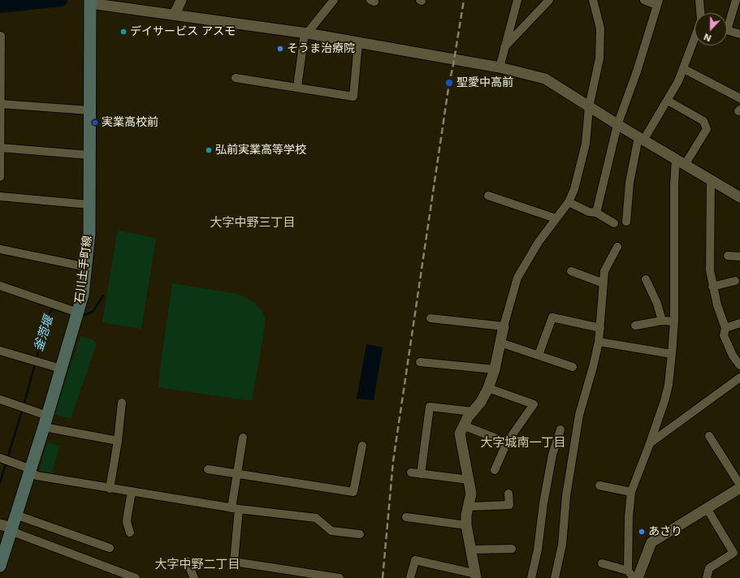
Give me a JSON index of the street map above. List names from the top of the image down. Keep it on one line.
{"streets":{"main road":["石川土手町線"]},"districts":["大字中野三丁目","大字城南一丁目","大字中野二丁目"],"water":["釜萢堰"],"places":["デイサービス アスモ","そうま治療院","聖愛中高前","実業高校前","弘前実業高等学校","あさり"],"north":"bottom"}
